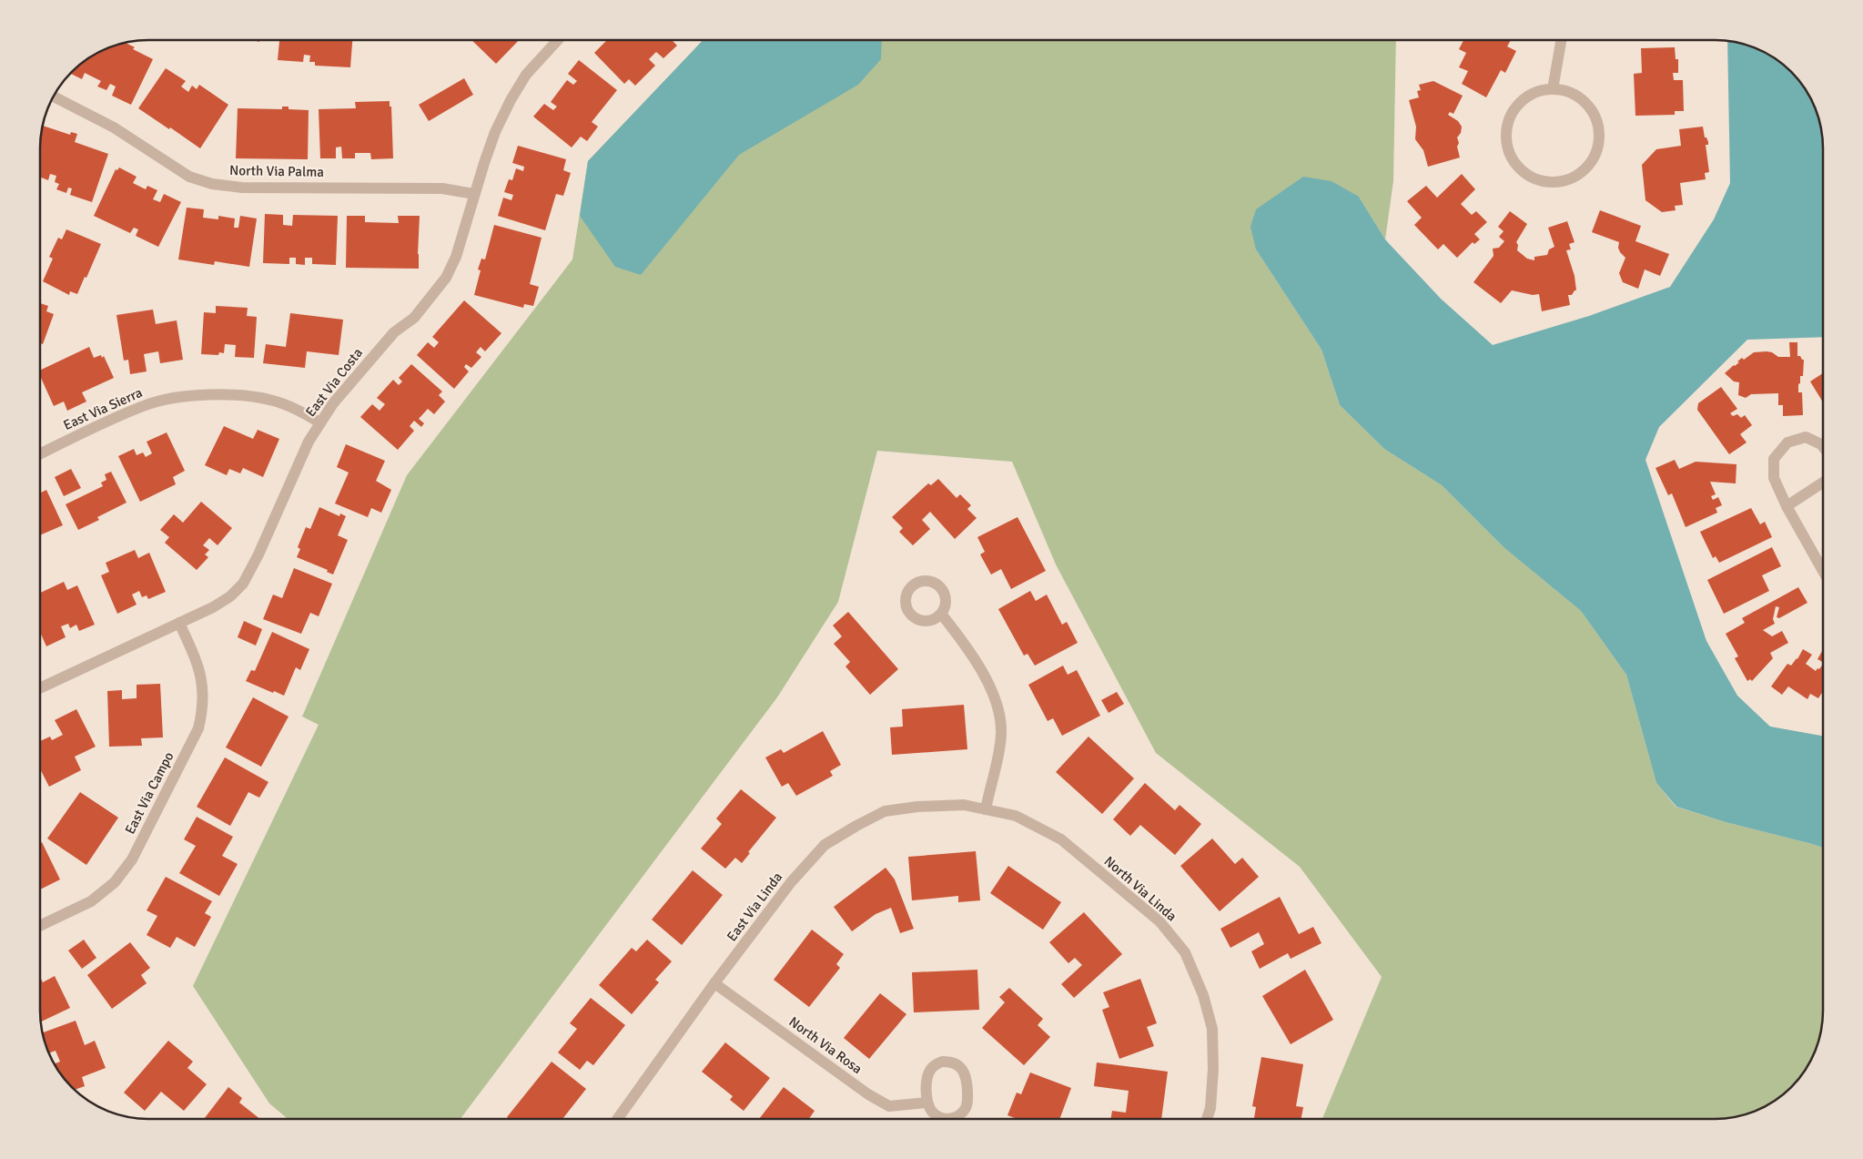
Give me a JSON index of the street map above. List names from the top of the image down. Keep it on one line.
{"streets":{"street":["North Via Palma","East Via Costa","East Via Sierra","East Via Campo","North Via Linda","East Via Linda","North Via Rosa"]},"crossings":[["North Via Palma","East Via Costa"],["East Via Costa","East Via Sierra"],["East Via Costa","East Via Campo"],["North Via Linda","East Via Linda"],["East Via Linda","North Via Rosa"]]}
